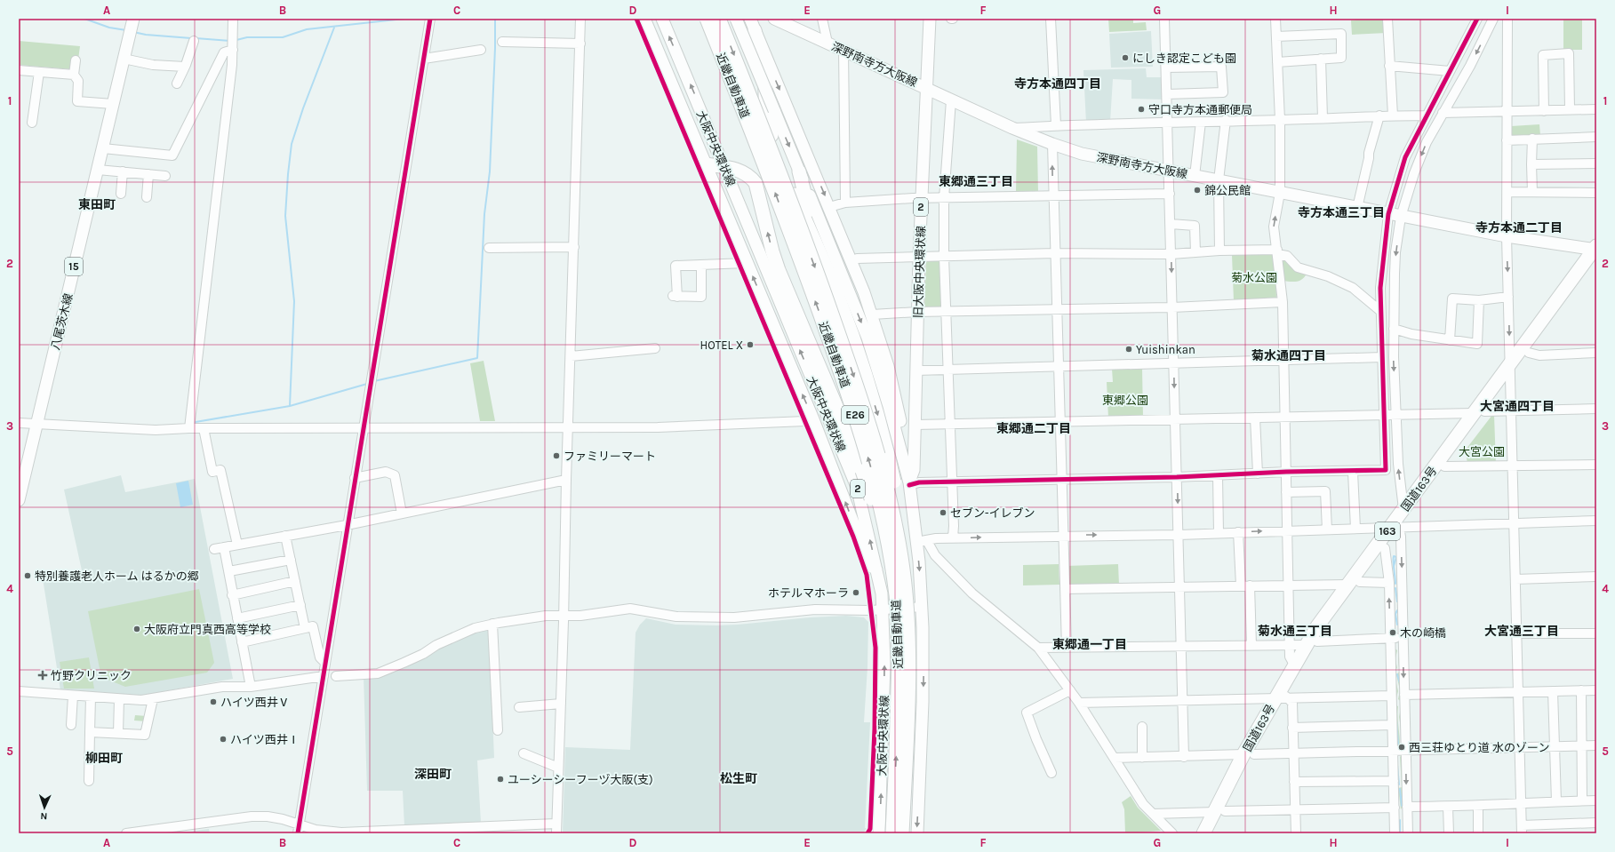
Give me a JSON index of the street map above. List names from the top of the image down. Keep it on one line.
{"streets":{"highway":["近畿自動車道","2","E26","国道163号","163"],"main road":["深野南寺方大阪線","大阪中央環状線","15","旧大阪中央環状線","八尾茨木線"]},"crossings":[["深野南寺方大阪線","旧大阪中央環状線"],["深野南寺方大阪線","国道163号"],["大阪中央環状線","2"],["2","旧大阪中央環状線"]],"districts":["寺方本通四丁目","東郷通三丁目","東田町","寺方本通三丁目","寺方本通二丁目","菊水通四丁目","大宮通四丁目","東郷通二丁目","菊水通三丁目","大宮通三丁目","東郷通一丁目","柳田町","深田町","松生町"],"parks":["菊水公園","東郷公園","大宮公園"],"places":{"other":["にしき認定こども園","守口寺方本通郵便局","錦公民館","HOTEL X","Yuishinkan","ファミリーマート","セブン-イレブン","特別養護老人ホーム はるかの郷","ホテルマホーラ","大阪府立門真西高等学校","木の崎橋","ハイツ西井Ⅴ","ハイツ西井Ⅰ","西三荘ゆとり道 水のゾーン","ユーシーシーフーヅ大阪(支)"],"health":["竹野クリニック"]},"north":"bottom","grid":{"columns":["A","B","C","D","E","F","G","H","I"],"rows":["1","2","3","4","5"]}}
